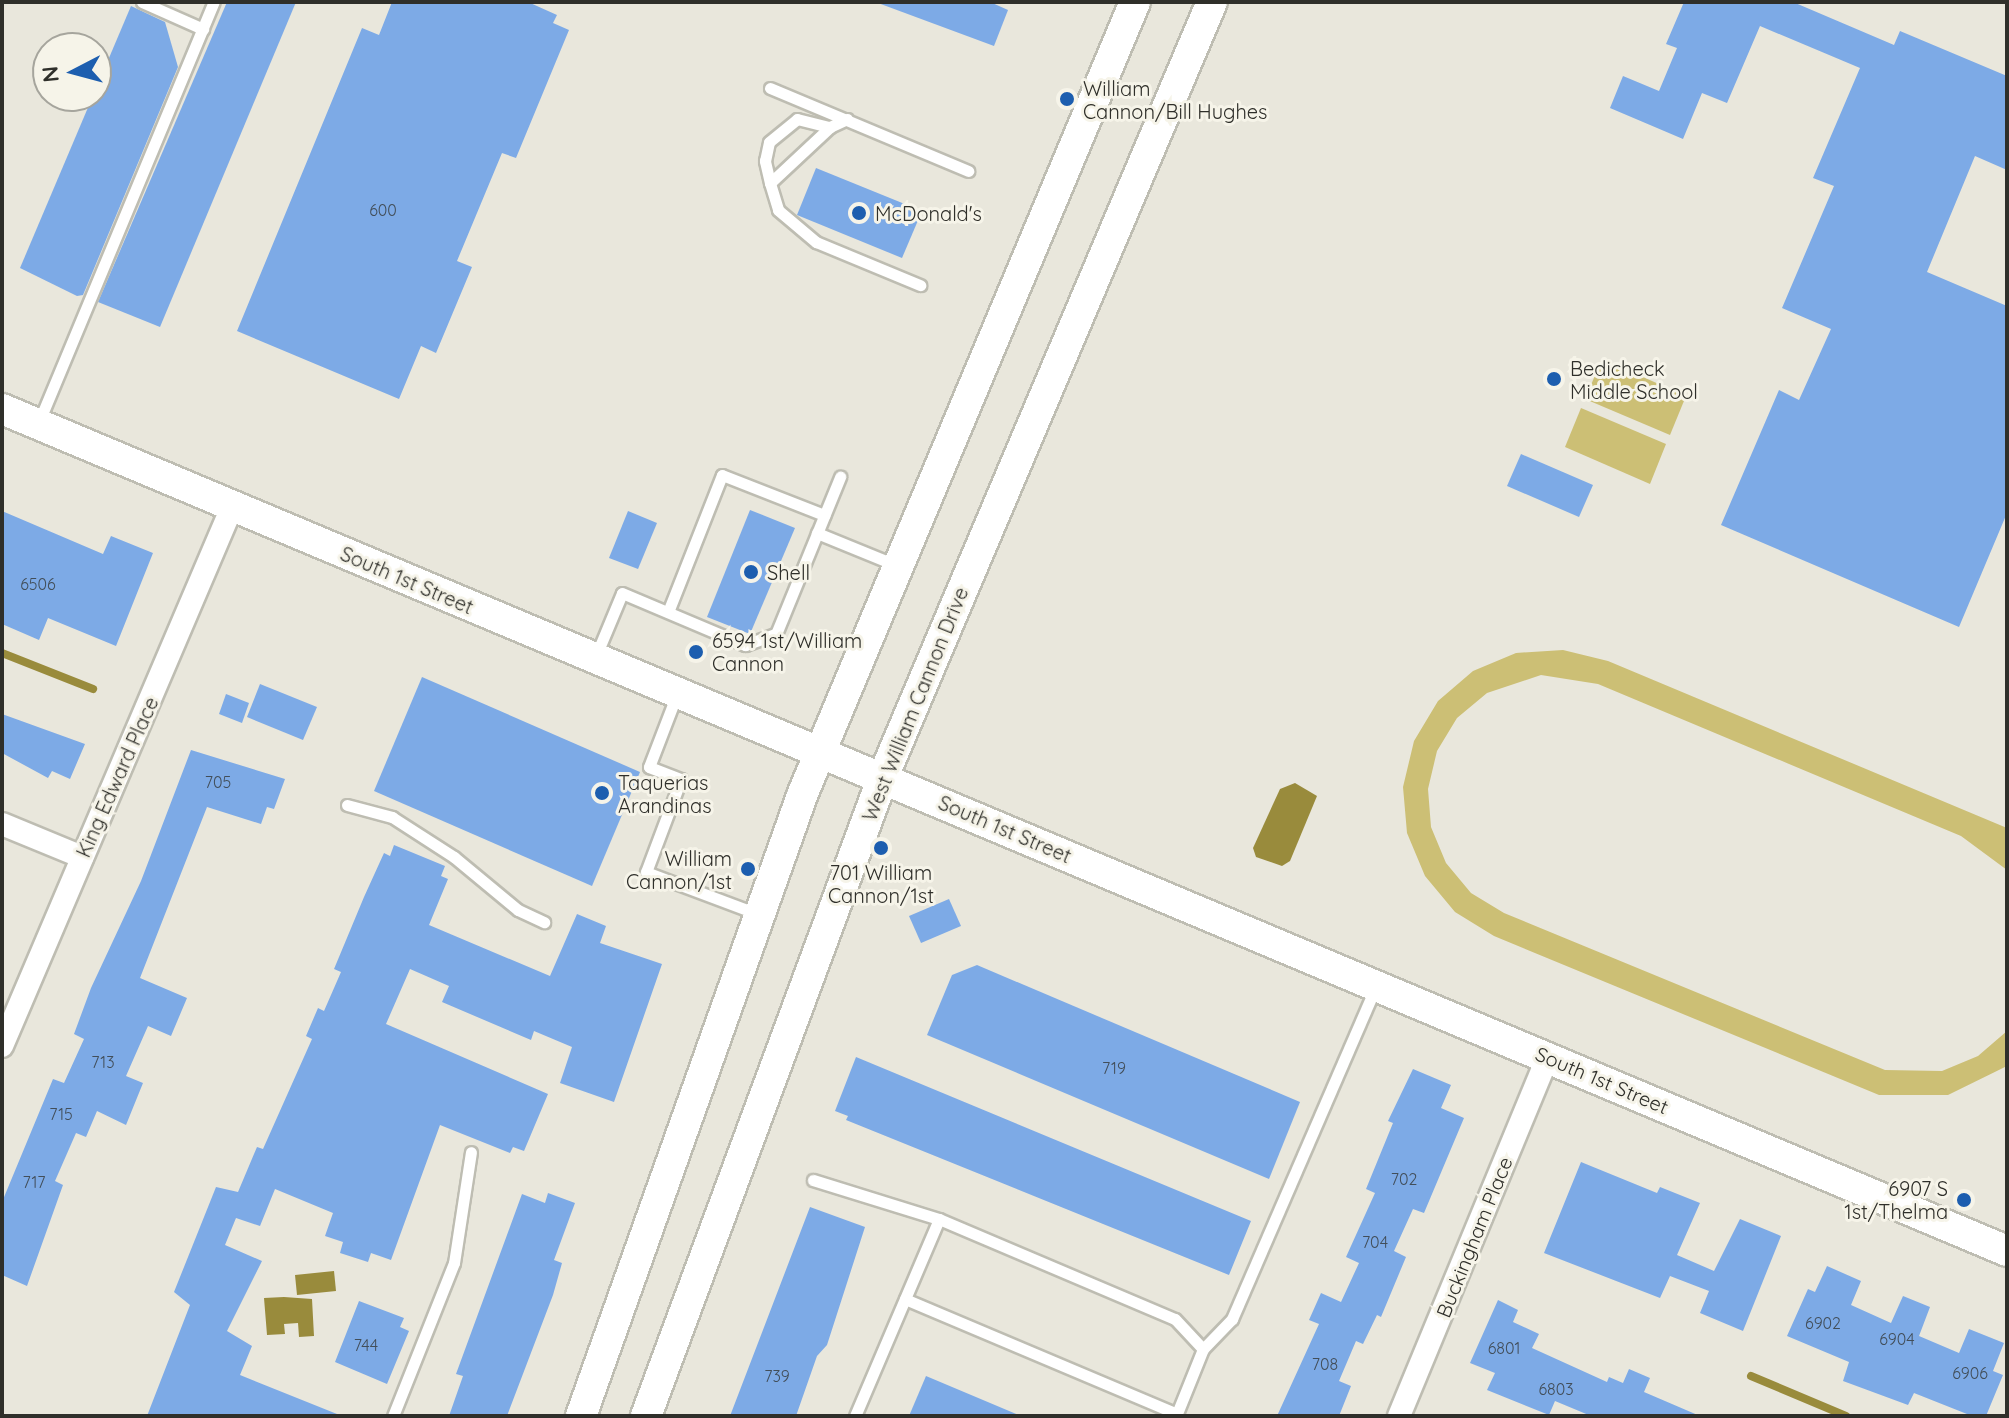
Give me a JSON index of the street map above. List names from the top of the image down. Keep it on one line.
{"streets":{"main road":["South 1st Street","West William Cannon Drive"],"street":["King Edward Place","Buckingham Place"]},"crossings":[["South 1st Street","West William Cannon Drive"],["South 1st Street","King Edward Place"],["South 1st Street","Buckingham Place"]],"places":["William Cannon/Bill Hughes","McDonald's","Bedicheck Middle School","Shell","6594 1st/William Cannon","Taquerias Arandinas","701 William Cannon/1st","William Cannon/1st","6907 S 1st/Thelma"],"house_numbers":["600","6506","705","713","719","715","702","717","704","6902","6904","744","6801","708","6906","739","6803"],"north":"left"}
